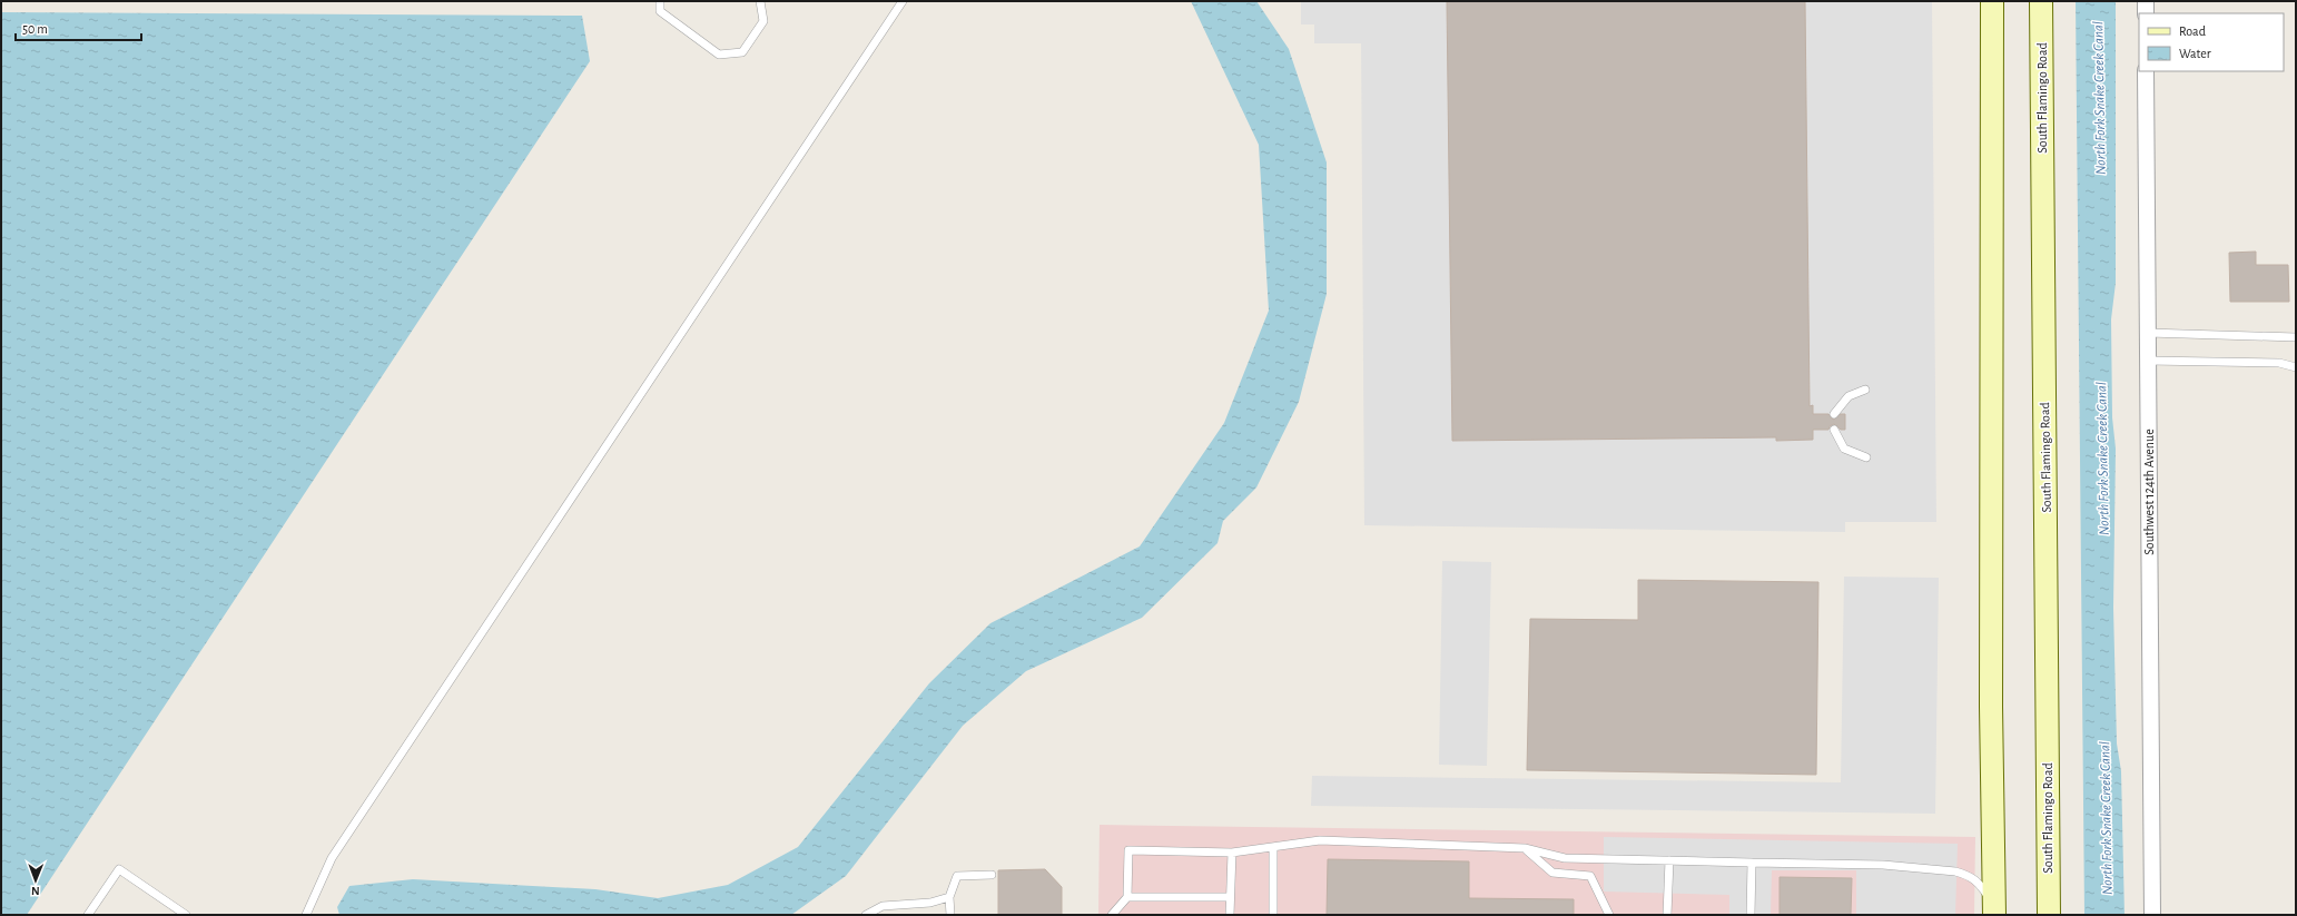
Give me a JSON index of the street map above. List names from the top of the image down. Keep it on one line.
{"streets":{"main road":["South Flamingo Road"],"street":["Southwest 124th Avenue"]},"water":["North Fork Snake Creek Canal"],"legend":["Road","Water"],"scale_bar":"50 m","north":"bottom"}
